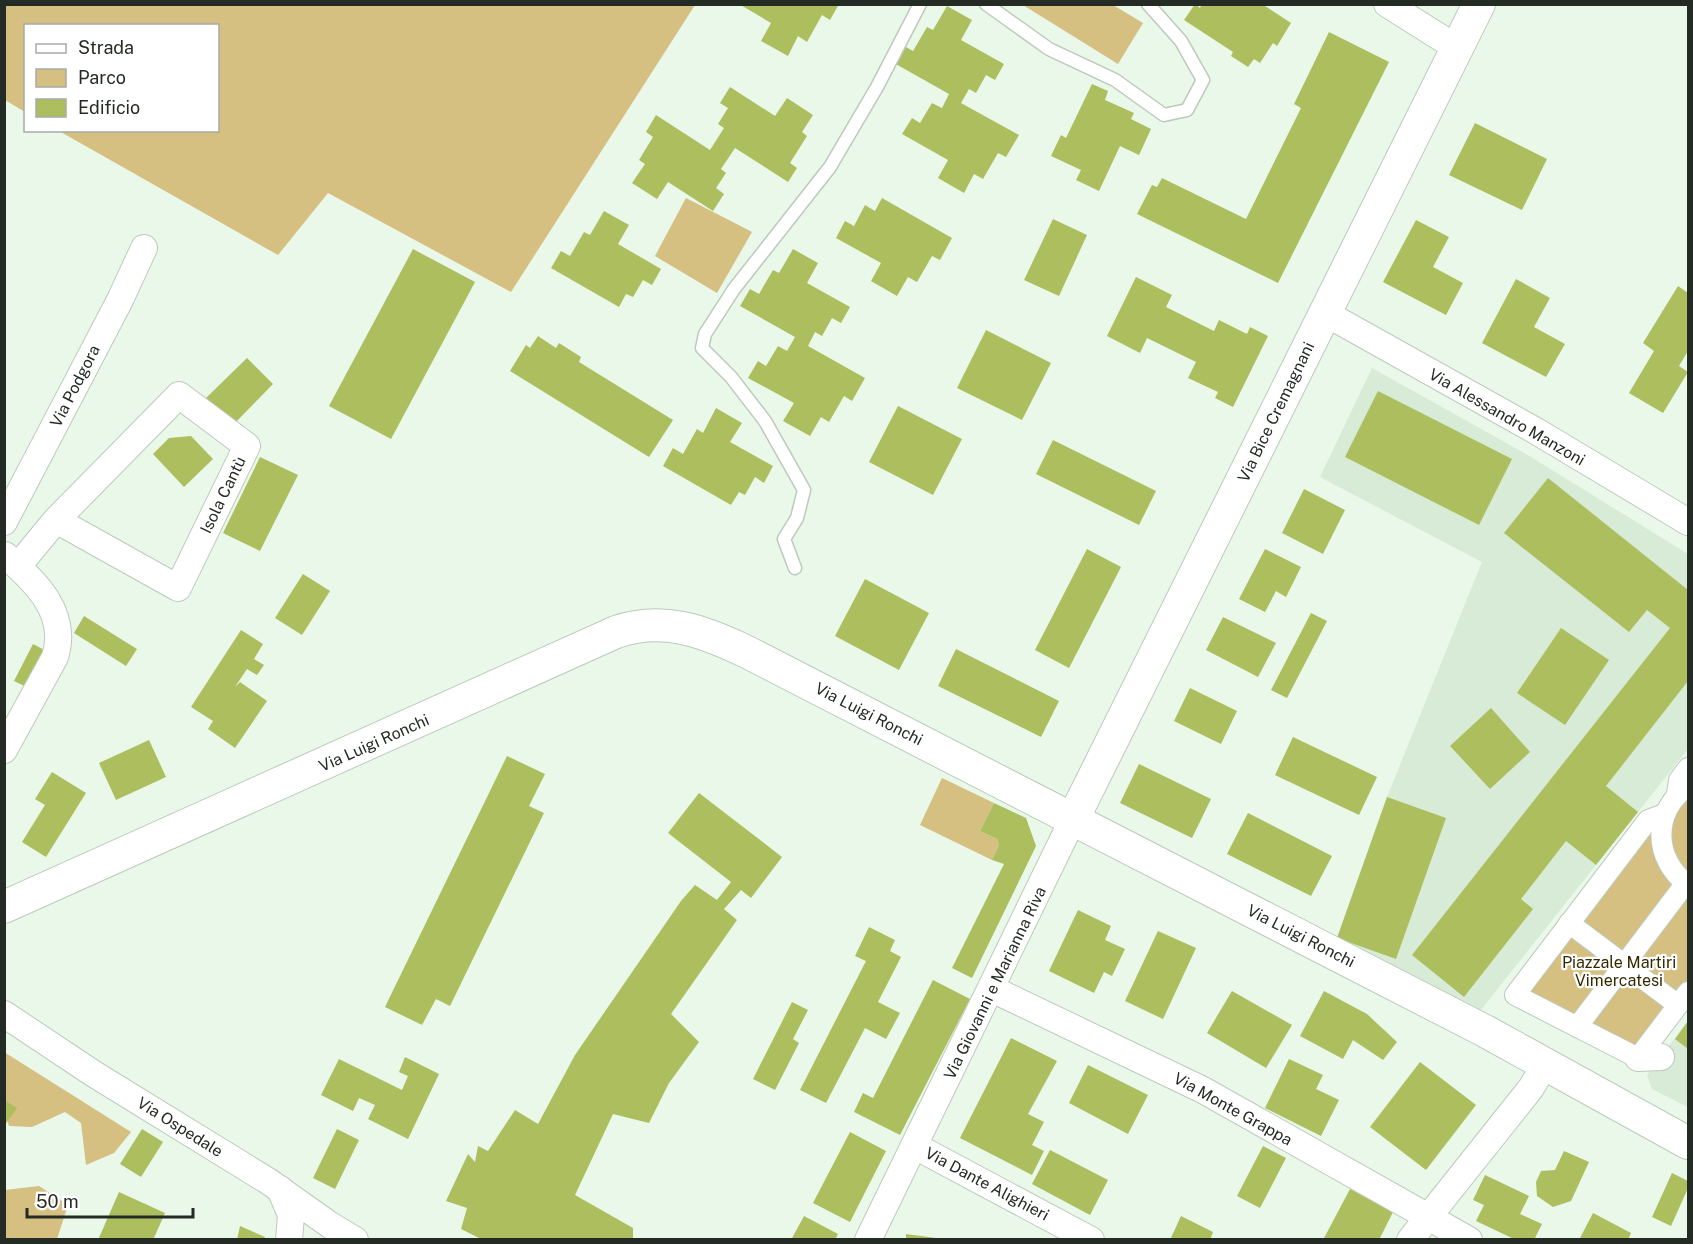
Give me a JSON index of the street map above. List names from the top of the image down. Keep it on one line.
{"streets":{"street":["Via Podgora","Via Bice Cremagnani","Via Alessandro Manzoni","Isola Cantù","Via Luigi Ronchi","Via Giovanni e Marianna Riva","Via Monte Grappa","Via Ospedale","Via Dante Alighieri"]},"crossings":[["Via Bice Cremagnani","Via Alessandro Manzoni"],["Via Bice Cremagnani","Via Luigi Ronchi"],["Via Bice Cremagnani","Via Giovanni e Marianna Riva"],["Via Luigi Ronchi","Via Giovanni e Marianna Riva"],["Via Giovanni e Marianna Riva","Via Monte Grappa"],["Via Giovanni e Marianna Riva","Via Dante Alighieri"]],"parks":["Piazzale Martiri Vimercatesi"],"legend":["Strada","Parco","Edificio"],"scale_bar":"50 m"}
